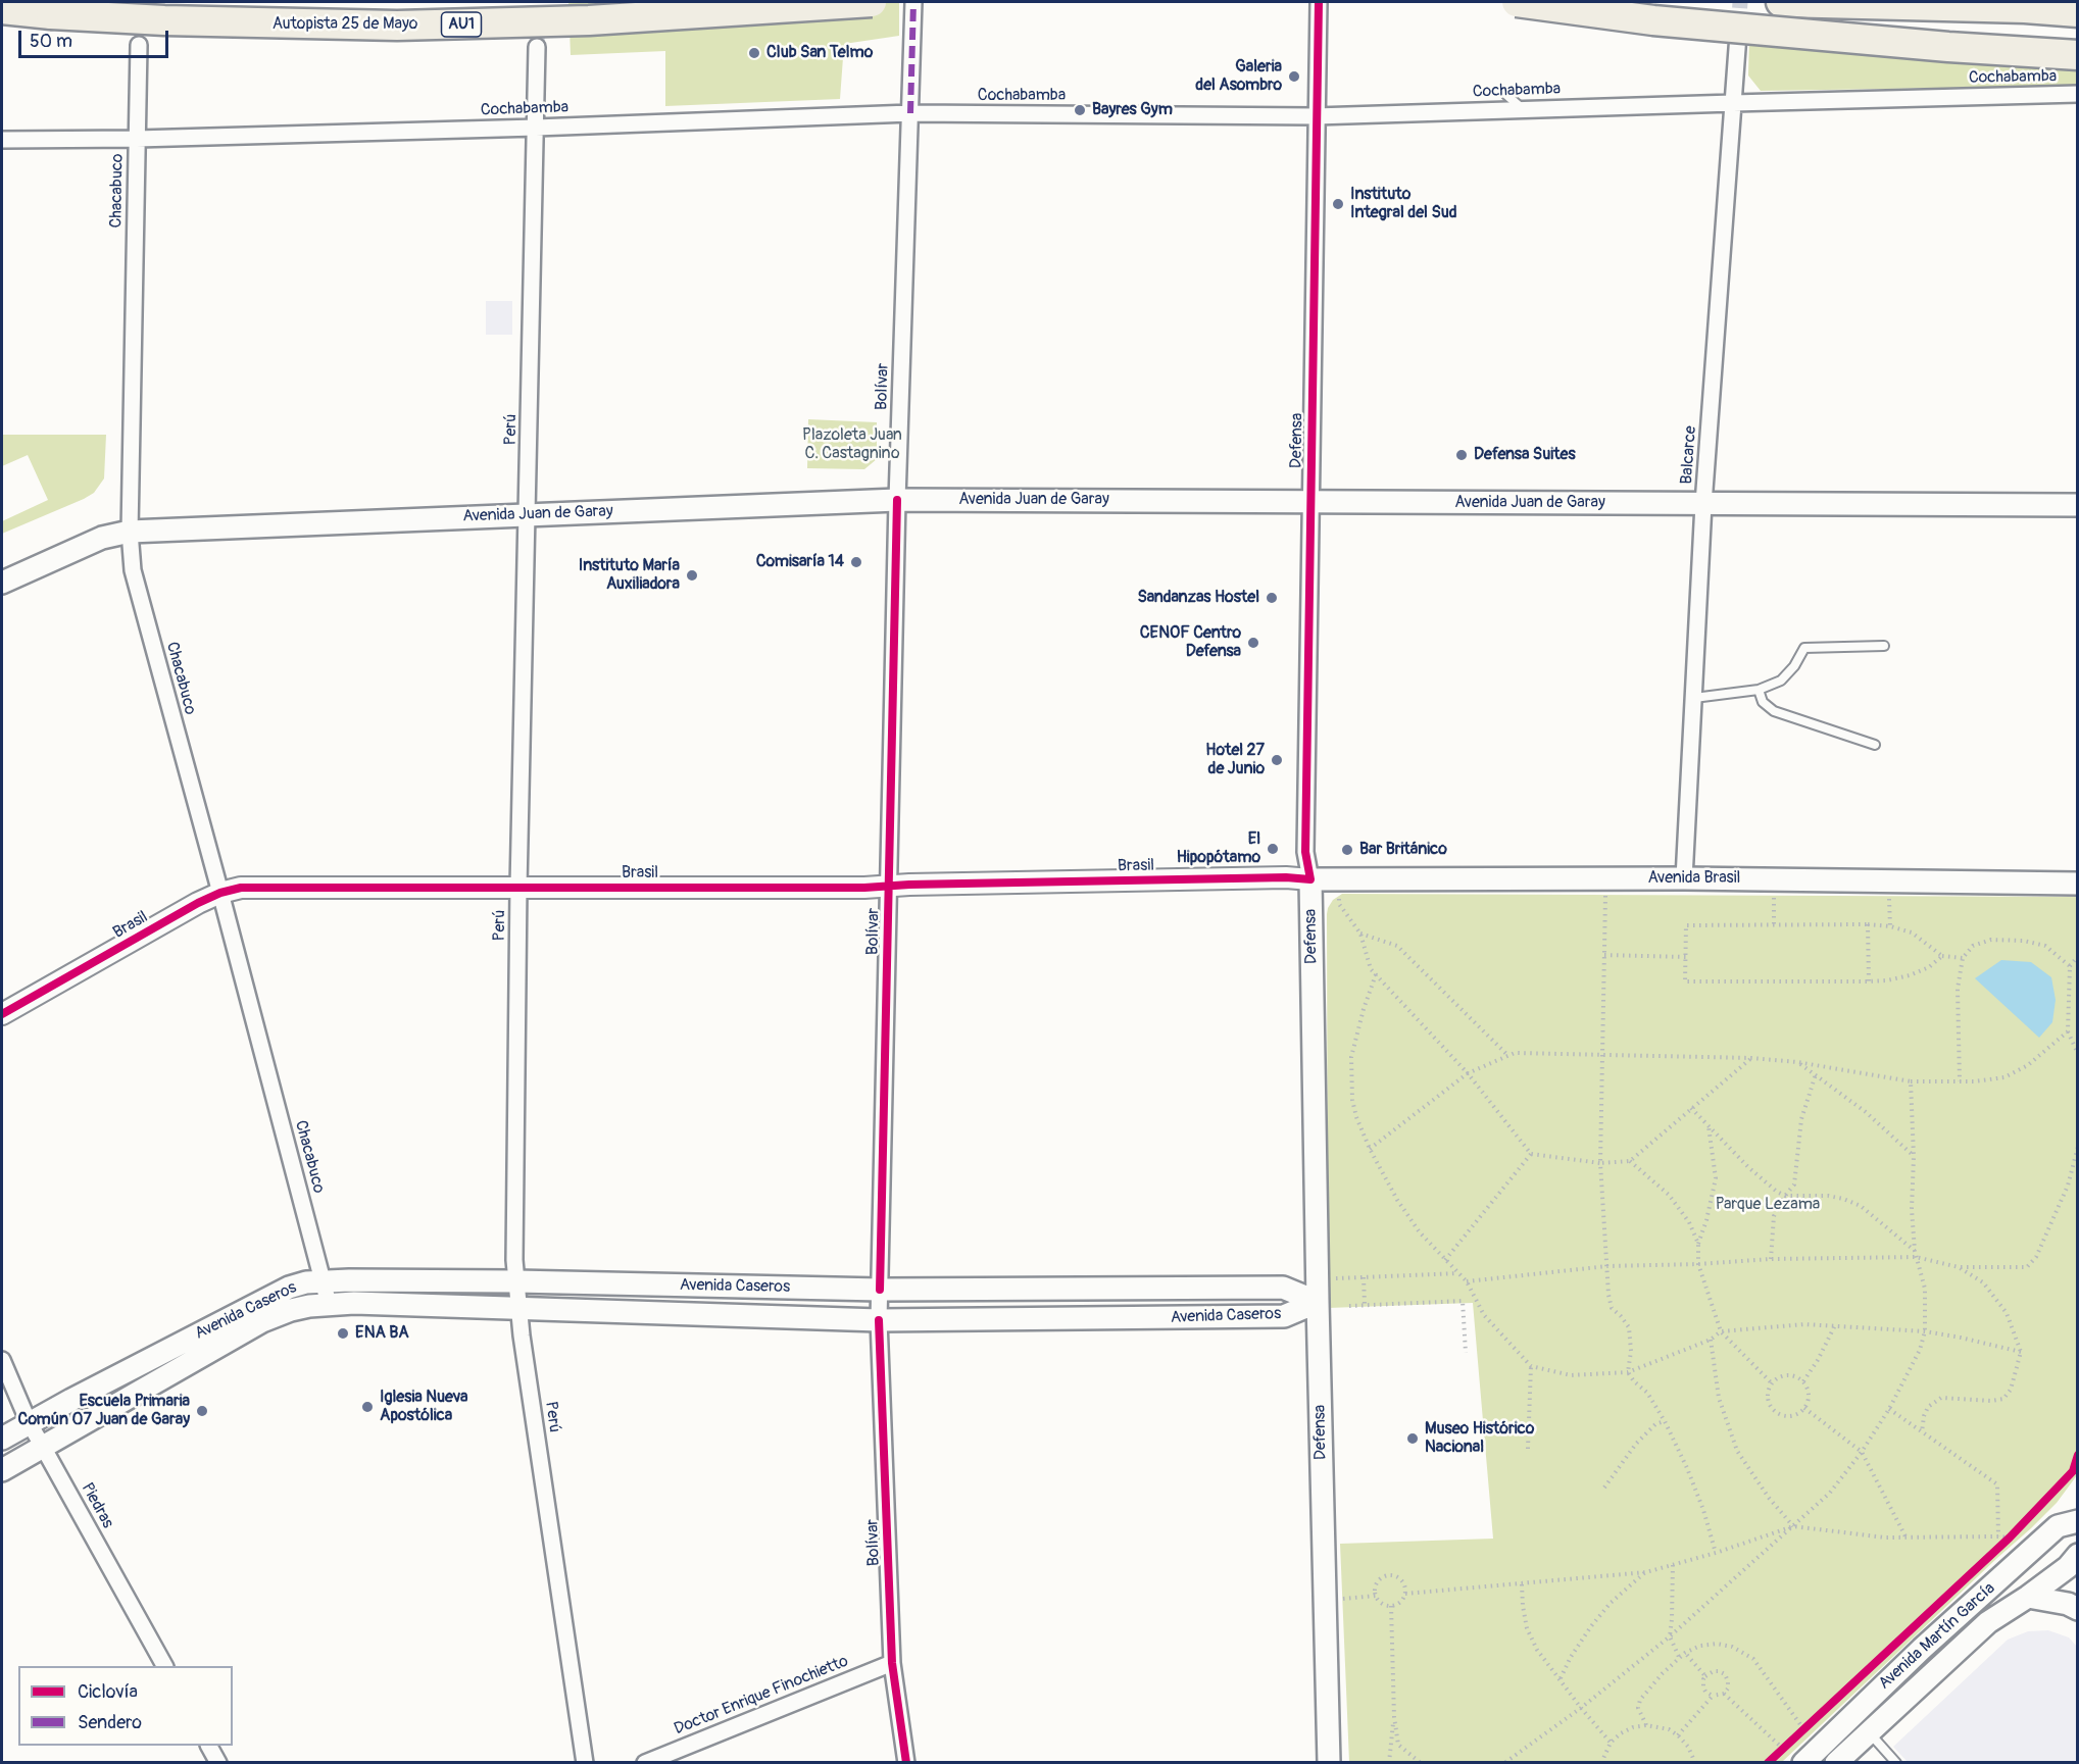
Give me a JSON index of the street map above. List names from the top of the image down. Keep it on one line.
{"streets":{"highway":["Autopista 25 de Mayo","AU1"],"main road":["Defensa","Avenida Juan de Garay","Avenida Brasil","Avenida Caseros","Avenida Martín García"],"street":["Cochabamba","Chacabuco","Bolívar","Perú","Balcarce","Brasil","Piedras","Doctor Enrique Finochietto"]},"crossings":[["Cochabamba","Chacabuco"],["Cochabamba","Bolívar"],["Cochabamba","Perú"],["Cochabamba","Defensa"],["Cochabamba","Balcarce"],["Chacabuco","Avenida Juan de Garay"],["Chacabuco","Brasil"],["Chacabuco","Avenida Caseros"],["Bolívar","Avenida Juan de Garay"],["Bolívar","Brasil"],["Bolívar","Avenida Caseros"],["Bolívar","Doctor Enrique Finochietto"],["Perú","Avenida Juan de Garay"],["Perú","Brasil"],["Perú","Avenida Caseros"],["Defensa","Avenida Juan de Garay"],["Defensa","Brasil"],["Defensa","Avenida Brasil"],["Defensa","Avenida Caseros"],["Balcarce","Avenida Juan de Garay"],["Balcarce","Avenida Brasil"],["Brasil","Avenida Brasil"],["Avenida Caseros","Piedras"]],"parks":["Plazoleta Juan C. Castagnino","Parque Lezama"],"places":["Club San Telmo","Galeria del Asombro","Bayres Gym","Instituto Integral del Sud","Defensa Suites","Comisaría 14","Instituto María Auxiliadora","Sandanzas Hostel","CENOF Centro Defensa","Hotel 27 de Junio","El Hipopótamo","Bar Británico","ENA BA","Iglesia Nueva Apostólica","Escuela Primaria Común 07 Juan de Garay","Museo Histórico Nacional"],"legend":["Ciclovía","Sendero"],"scale_bar":"50 m"}
